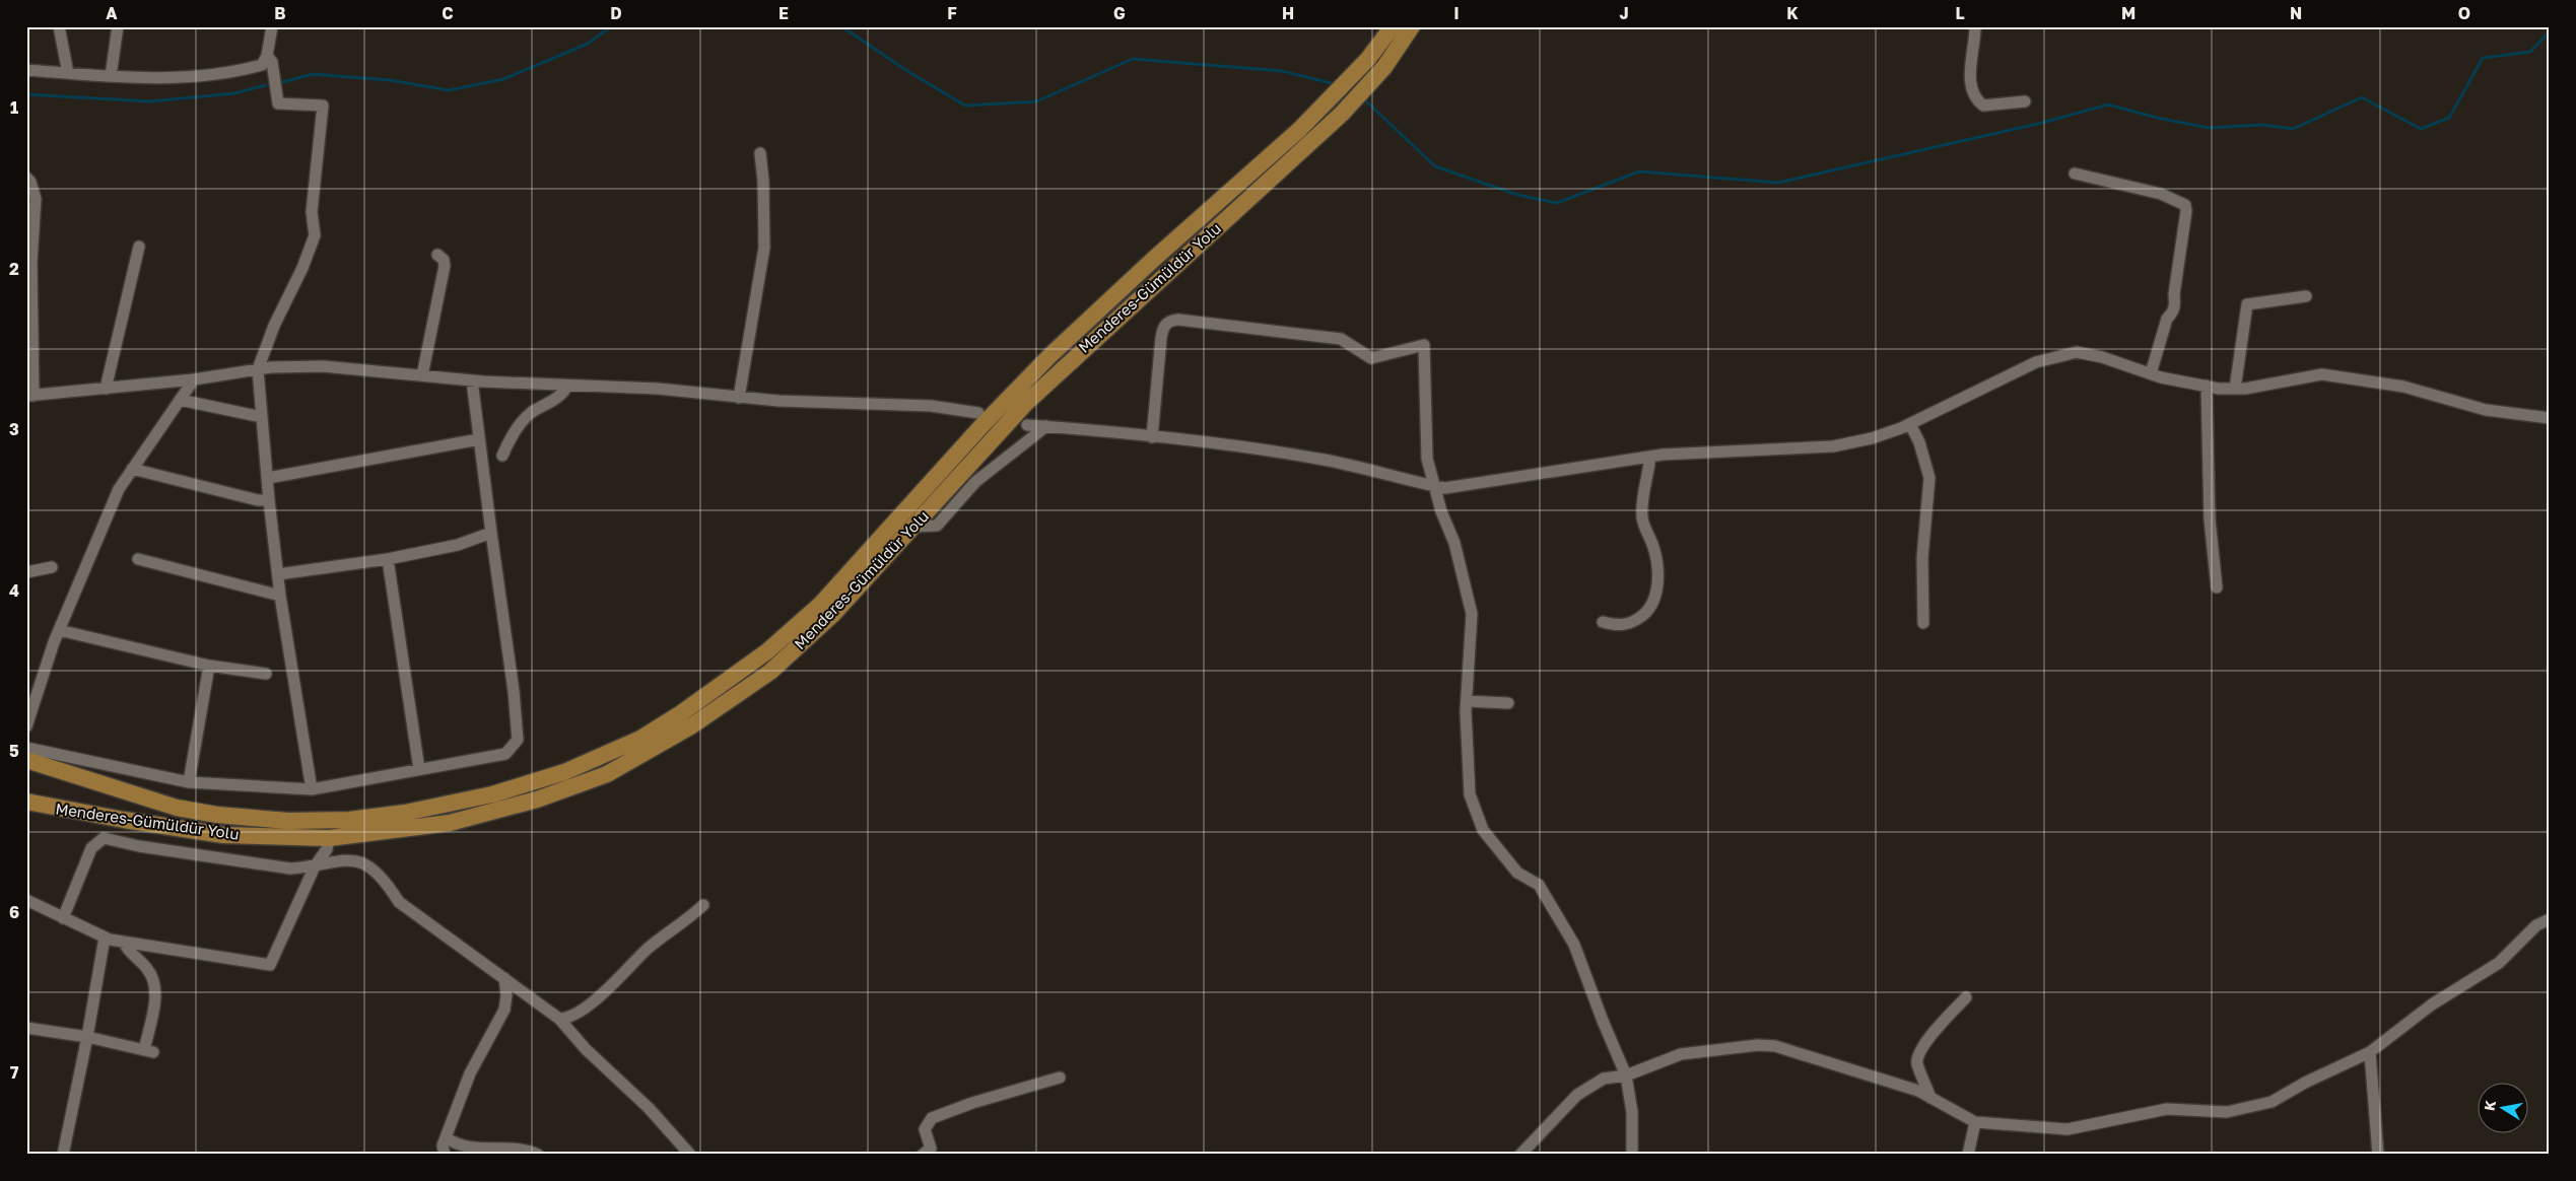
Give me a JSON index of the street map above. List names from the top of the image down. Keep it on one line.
{"streets":{"main road":["Menderes-Gümüldür Yolu"]},"north":"left","grid":{"columns":["A","B","C","D","E","F","G","H","I","J","K","L","M","N","O"],"rows":["1","2","3","4","5","6","7"]}}
